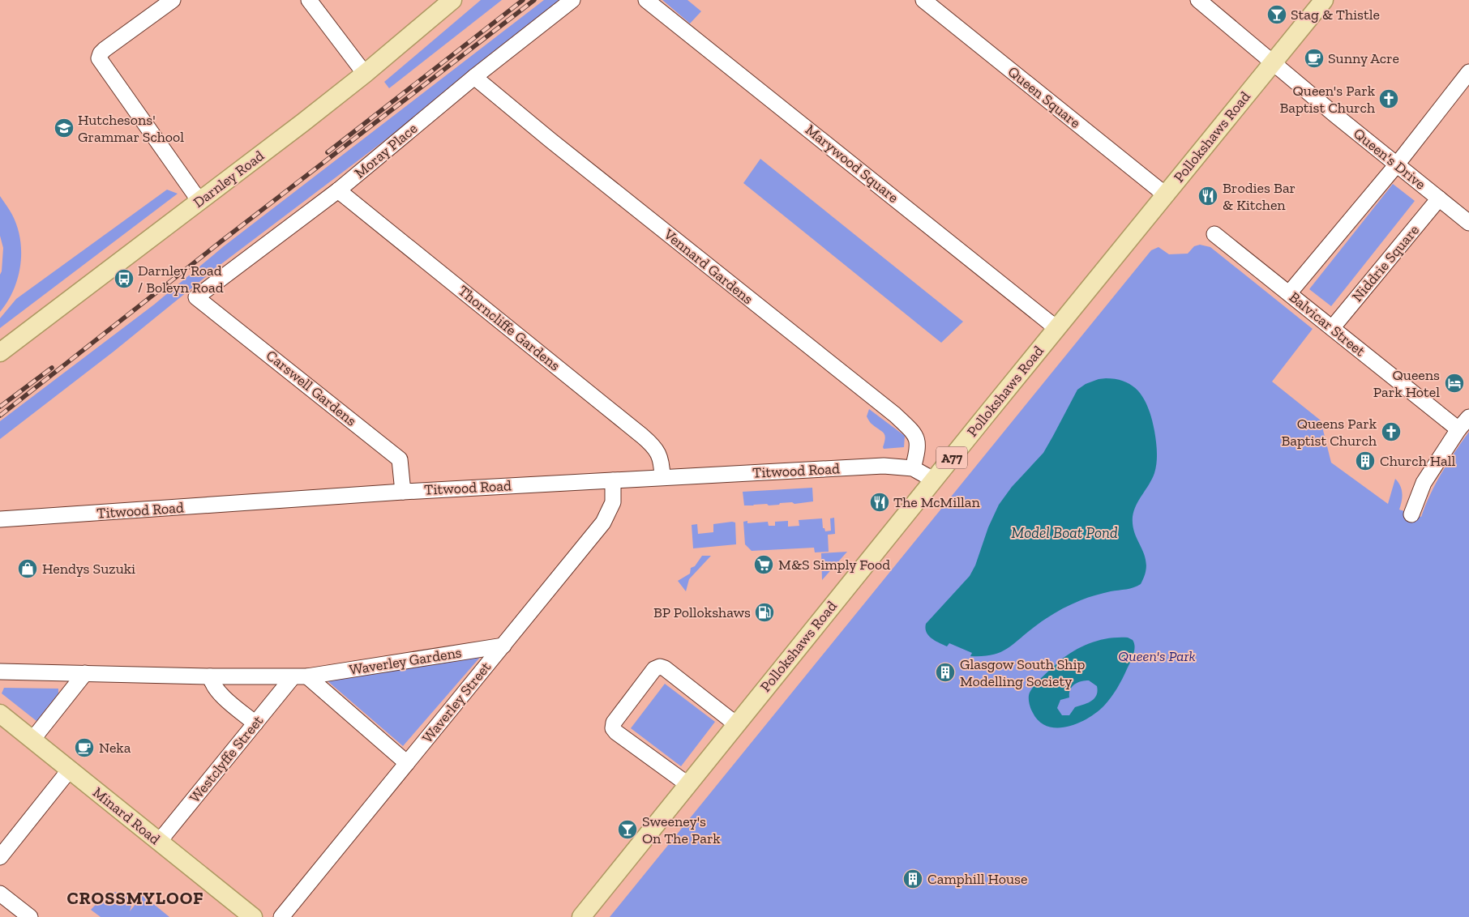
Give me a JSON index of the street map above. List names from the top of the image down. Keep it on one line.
{"streets":{"main road":["Pollokshaws Road","Darnley Road","A77","Minard Road"],"street":["Queen Square","Moray Place","Queen's Drive","Marywood Square","Niddrie Square","Vennard Gardens","Balvicar Street","Thorncliffe Gardens","Carswell Gardens","Titwood Road","Waverley Gardens","Waverley Street","Westclyffe Street"]},"crossings":[["Queen Square","Pollokshaws Road"],["Pollokshaws Road","Queen's Drive"],["Pollokshaws Road","Marywood Square"],["Pollokshaws Road","Titwood Road"],["Moray Place","Vennard Gardens"],["Moray Place","Thorncliffe Gardens"],["Moray Place","Carswell Gardens"],["Queen's Drive","Niddrie Square"],["Niddrie Square","Balvicar Street"],["Vennard Gardens","Titwood Road"],["Thorncliffe Gardens","Titwood Road"],["Carswell Gardens","Titwood Road"],["Titwood Road","Waverley Street"],["Waverley Gardens","Waverley Street"],["Waverley Gardens","Westclyffe Street"],["Westclyffe Street","Minard Road"]],"districts":["CROSSMYLOOF"],"water":["Model Boat Pond"],"parks":["Queen's Park"],"places":{"bar":["Stag & Thistle","Sweeney's On The Park"],"cafe":["Sunny Acre","Neka"],"church":["Queen's Park Baptist Church","Queens Park Baptist Church"],"school or university":["Hutchesons' Grammar School"],"restaurant":["Brodies Bar & Kitchen","The McMillan"],"bus stop":["Darnley Road / Boleyn Road"],"hotel":["Queens Park Hotel"],"building":["Church Hall","Glasgow South Ship Modelling Society","Camphill House"],"supermarket":["M&S Simply Food"],"shop":["Hendys Suzuki"],"fuel station":["BP Pollokshaws"]}}
